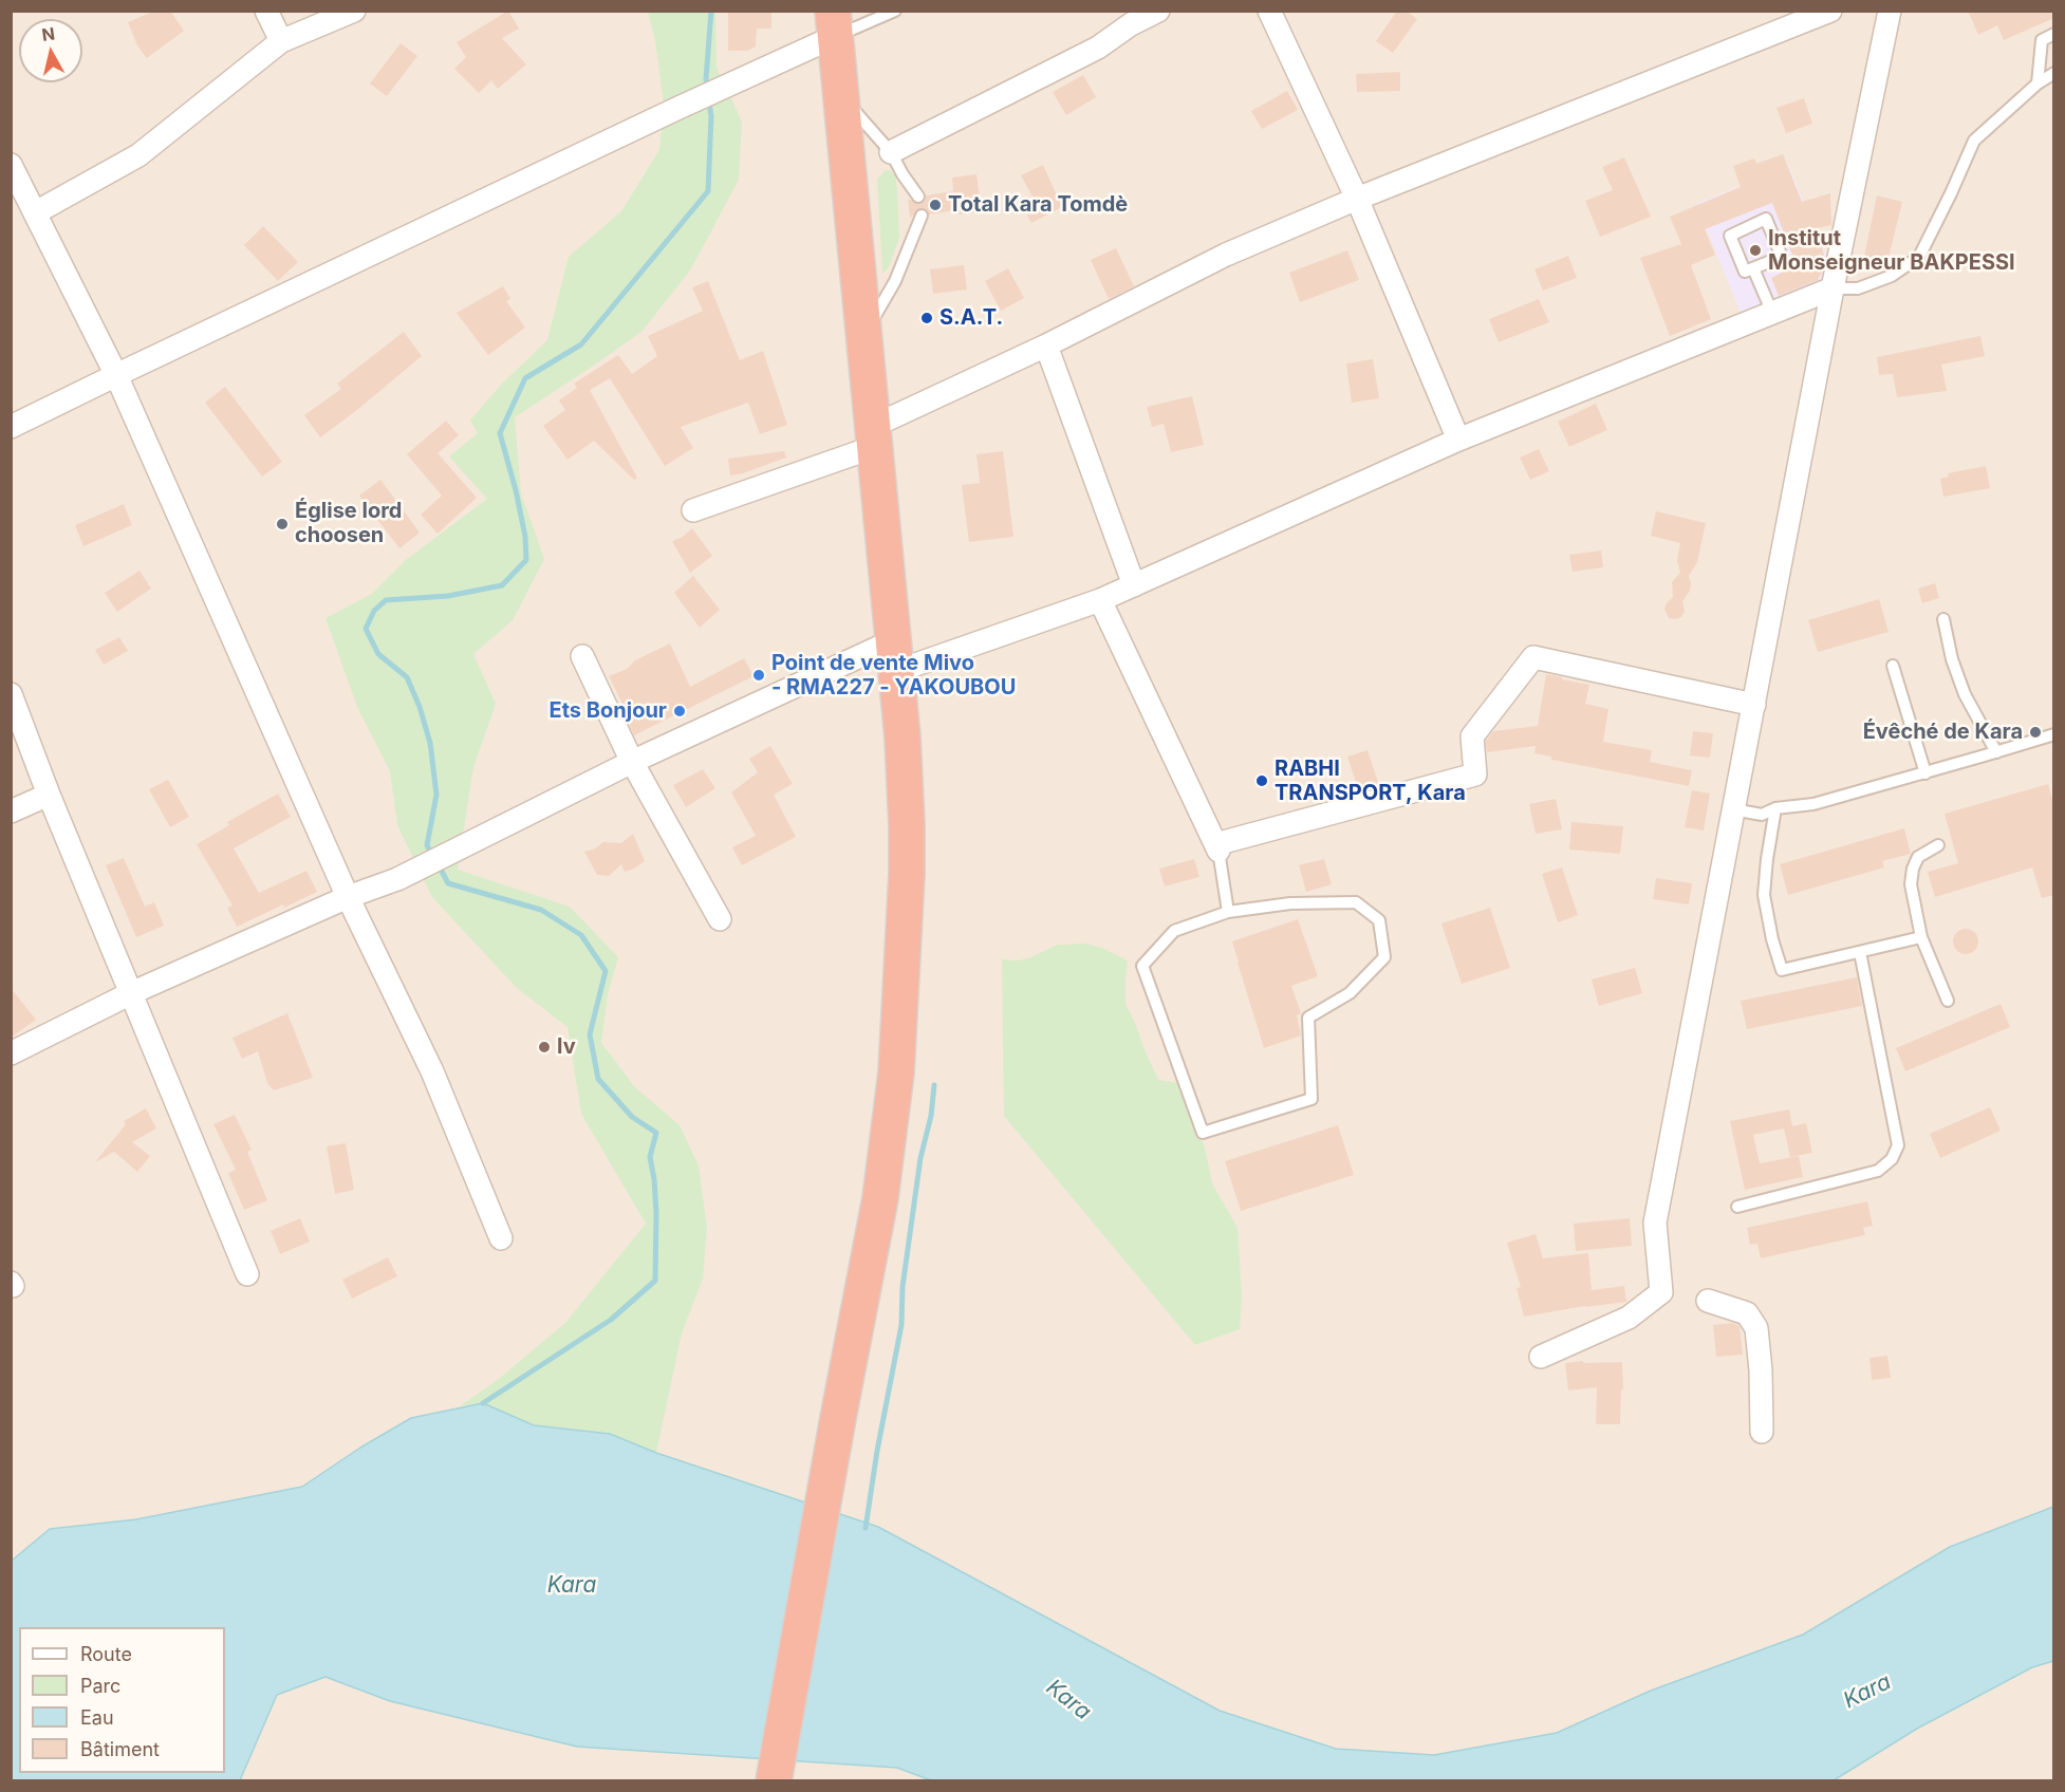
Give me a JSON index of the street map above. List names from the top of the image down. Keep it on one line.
{"water":["Kara"],"places":["Total Kara Tomdè","Institut Monseigneur BAKPESSI","S.A.T.","Église lord choosen","Point de vente Mivo - RMA227 - YAKOUBOU","Ets Bonjour","Évêché de Kara","RABHI TRANSPORT, Kara","lv"],"legend":["Route","Parc","Eau","Bâtiment"],"north":"top"}
